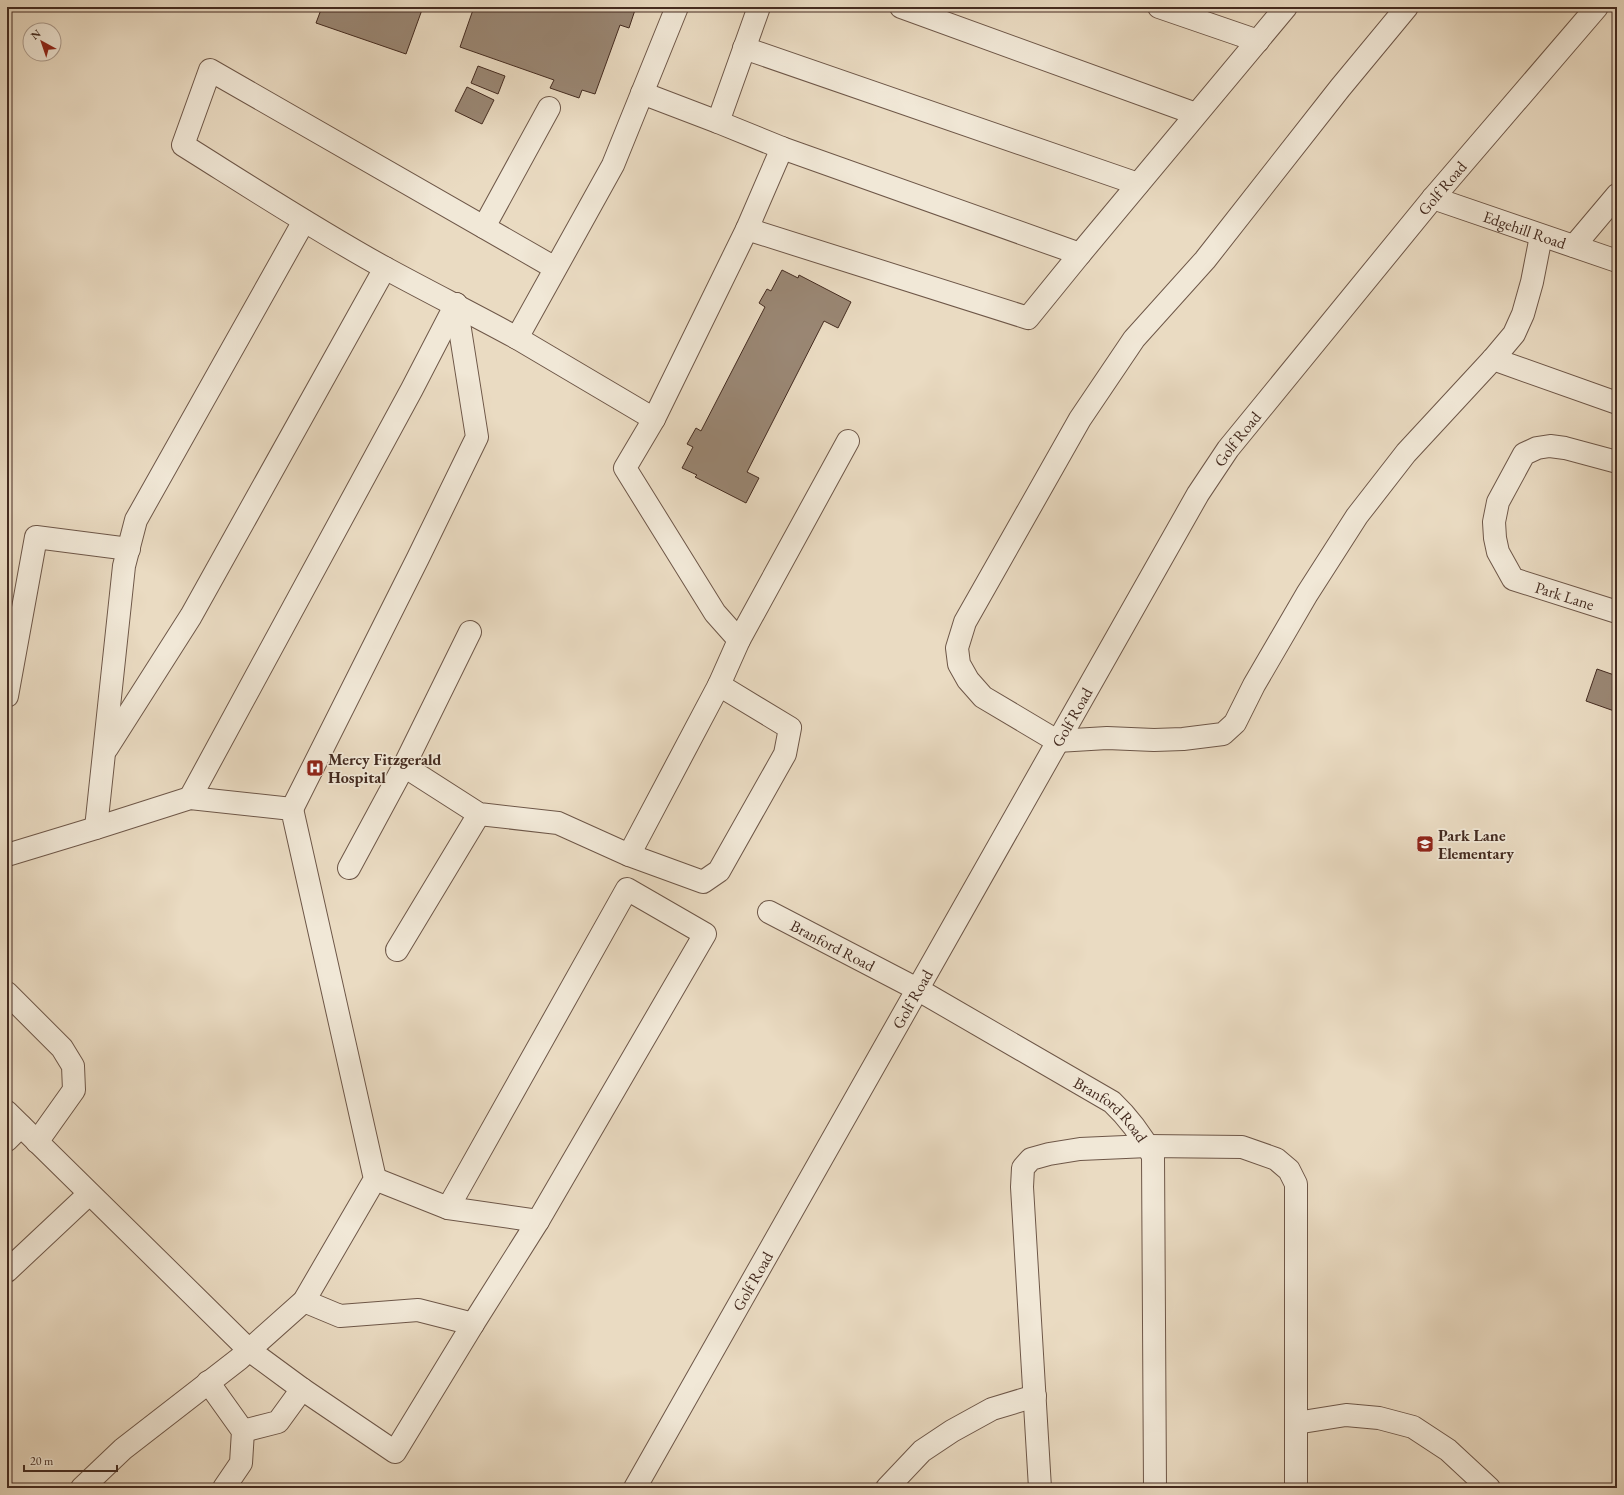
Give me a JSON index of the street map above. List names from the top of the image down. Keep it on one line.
{"streets":{"street":["Golf Road","Edgehill Road","Park Lane","Branford Road"]},"crossings":[["Golf Road","Edgehill Road"],["Golf Road","Branford Road"]],"places":{"hospital":["Mercy Fitzgerald Hospital"],"school or university":["Park Lane Elementary"]},"scale_bar":"20 m","north":"top left"}
